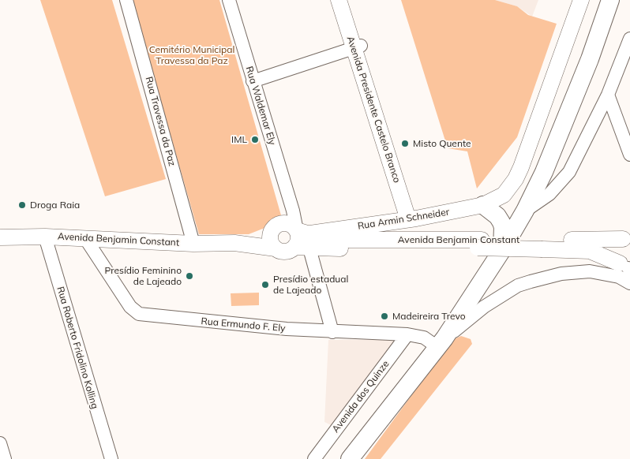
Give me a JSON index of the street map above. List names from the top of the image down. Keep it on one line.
{"streets":{"main road":["Avenida Presidente Castelo Branco","Rua Armin Schneider","Avenida Benjamin Constant"],"street":["Rua Waldemar Ely","Rua Travessa da Paz","Rua Ermundo F. Ely","Rua Roberto Fridolino Kolling","Avenida dos Quinze"]},"crossings":[["Rua Waldemar Ely","Rua Armin Schneider"],["Rua Waldemar Ely","Avenida Benjamin Constant"],["Rua Waldemar Ely","Rua Ermundo F. Ely"],["Avenida Presidente Castelo Branco","Rua Armin Schneider"],["Rua Travessa da Paz","Avenida Benjamin Constant"],["Rua Armin Schneider","Avenida Benjamin Constant"],["Avenida Benjamin Constant","Rua Ermundo F. Ely"],["Avenida Benjamin Constant","Rua Roberto Fridolino Kolling"],["Rua Ermundo F. Ely","Avenida dos Quinze"]],"parks":["Cemitério Municipal Travessa da Paz"],"places":["IML","Misto Quente","Droga Raia","Presídio Feminino de Lajeado","Presídio estadual de Lajeado","Madeireira Trevo"]}
